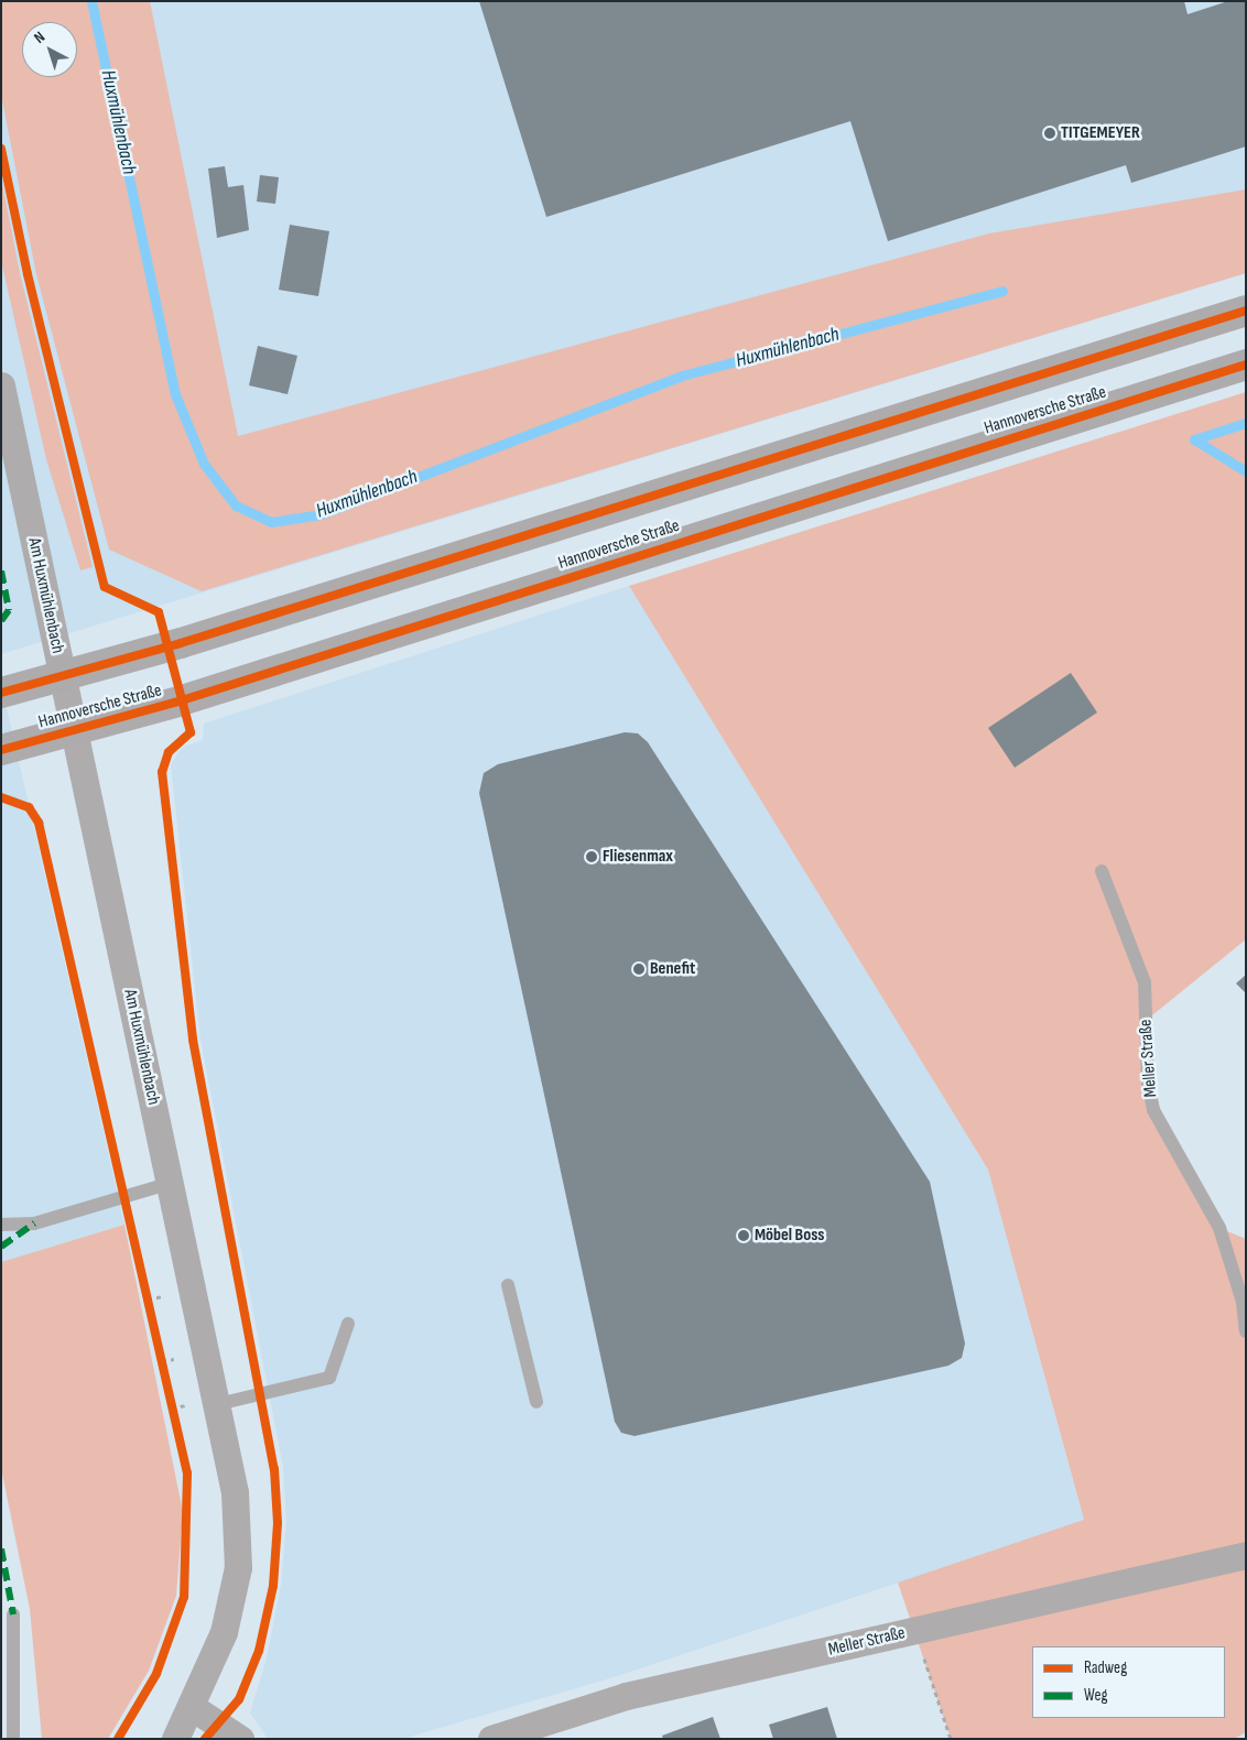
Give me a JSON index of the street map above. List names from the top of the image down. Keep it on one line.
{"streets":{"main road":["Hannoversche Straße"],"street":["Am Huxmühlenbach","Meller Straße"]},"crossings":[["Hannoversche Straße","Am Huxmühlenbach"]],"water":["Huxmühlenbach"],"places":["TITGEMEYER","Fliesenmax","Benefit","Möbel Boss"],"legend":["Radweg","Weg"],"north":"top left"}
